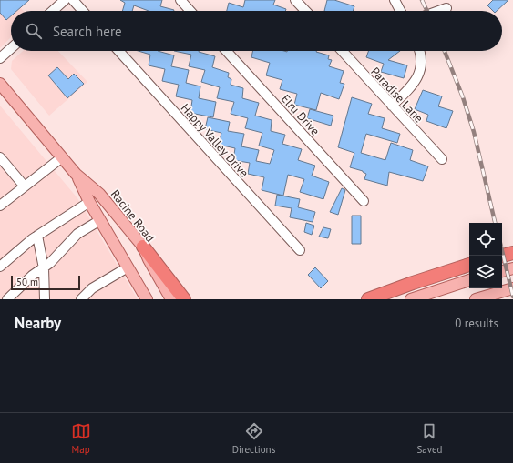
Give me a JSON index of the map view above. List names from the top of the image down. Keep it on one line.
{"streets":{"main road":["Racine Road"],"street":["Paradise Lane","Elru Drive","Happy Valley Drive"]},"scale_bar":"50 m","page":{"search":"Search here","scale":"50 m","heading":["Nearby","0 results"],"nav":["Map","Directions","Saved"]}}
